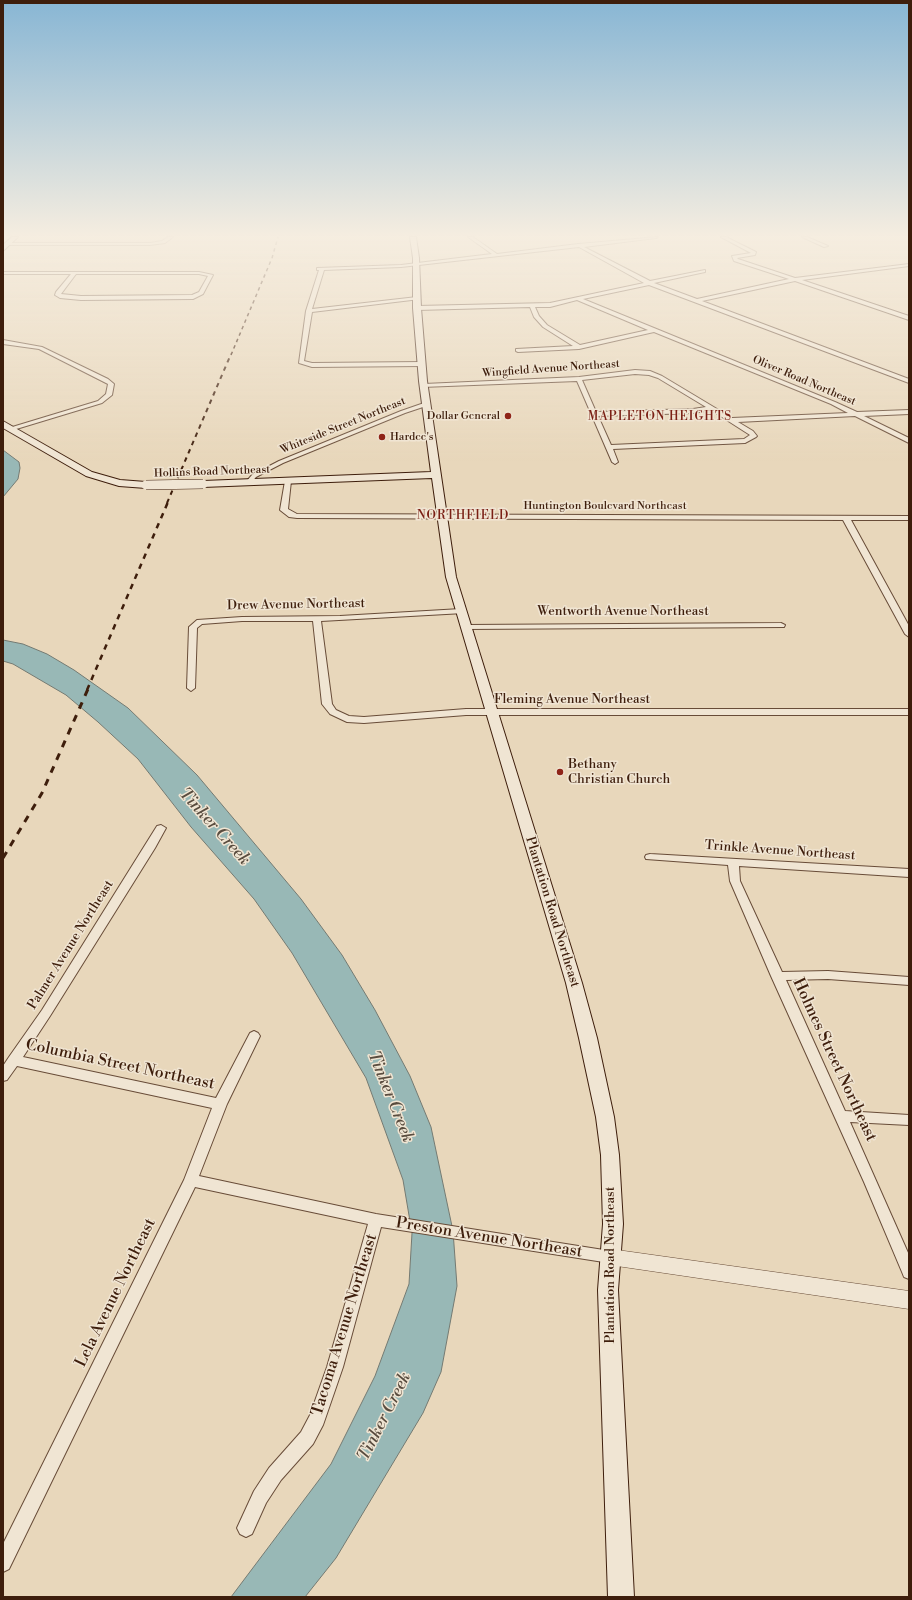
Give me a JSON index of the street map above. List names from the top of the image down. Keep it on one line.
{"streets":{"main road":["Hollins Road Northeast","Plantation Road Northeast"],"street":["Wingfield Avenue Northeast","Oliver Road Northeast","Whiteside Street Northeast","Huntington Boulevard Northeast","Drew Avenue Northeast","Wentworth Avenue Northeast","Fleming Avenue Northeast","Trinkle Avenue Northeast","Palmer Avenue Northeast","Holmes Street Northeast","Columbia Street Northeast","Preston Avenue Northeast","Lela Avenue Northeast","Tacoma Avenue Northeast"]},"crossings":[["Wingfield Avenue Northeast","Plantation Road Northeast"],["Whiteside Street Northeast","Hollins Road Northeast"],["Whiteside Street Northeast","Plantation Road Northeast"],["Hollins Road Northeast","Huntington Boulevard Northeast"],["Hollins Road Northeast","Plantation Road Northeast"],["Huntington Boulevard Northeast","Plantation Road Northeast"],["Drew Avenue Northeast","Fleming Avenue Northeast"],["Drew Avenue Northeast","Plantation Road Northeast"],["Wentworth Avenue Northeast","Plantation Road Northeast"],["Fleming Avenue Northeast","Plantation Road Northeast"],["Trinkle Avenue Northeast","Holmes Street Northeast"],["Plantation Road Northeast","Preston Avenue Northeast"],["Palmer Avenue Northeast","Columbia Street Northeast"],["Columbia Street Northeast","Lela Avenue Northeast"],["Preston Avenue Northeast","Lela Avenue Northeast"],["Preston Avenue Northeast","Tacoma Avenue Northeast"]],"districts":["MAPLETON HEIGHTS","NORTHFIELD"],"water":["Tinker Creek"],"places":["Dollar General","Hardee's","Bethany Christian Church"]}
